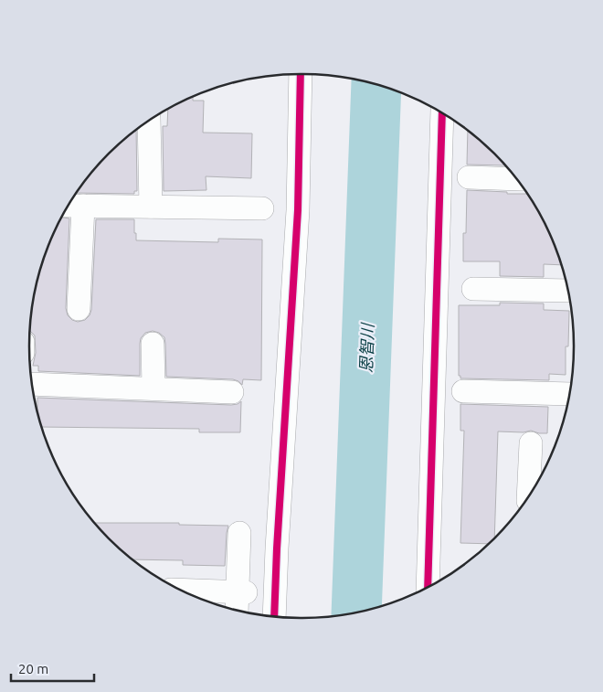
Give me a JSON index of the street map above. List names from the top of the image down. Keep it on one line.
{"water":["恩智川"],"scale_bar":"20 m"}
